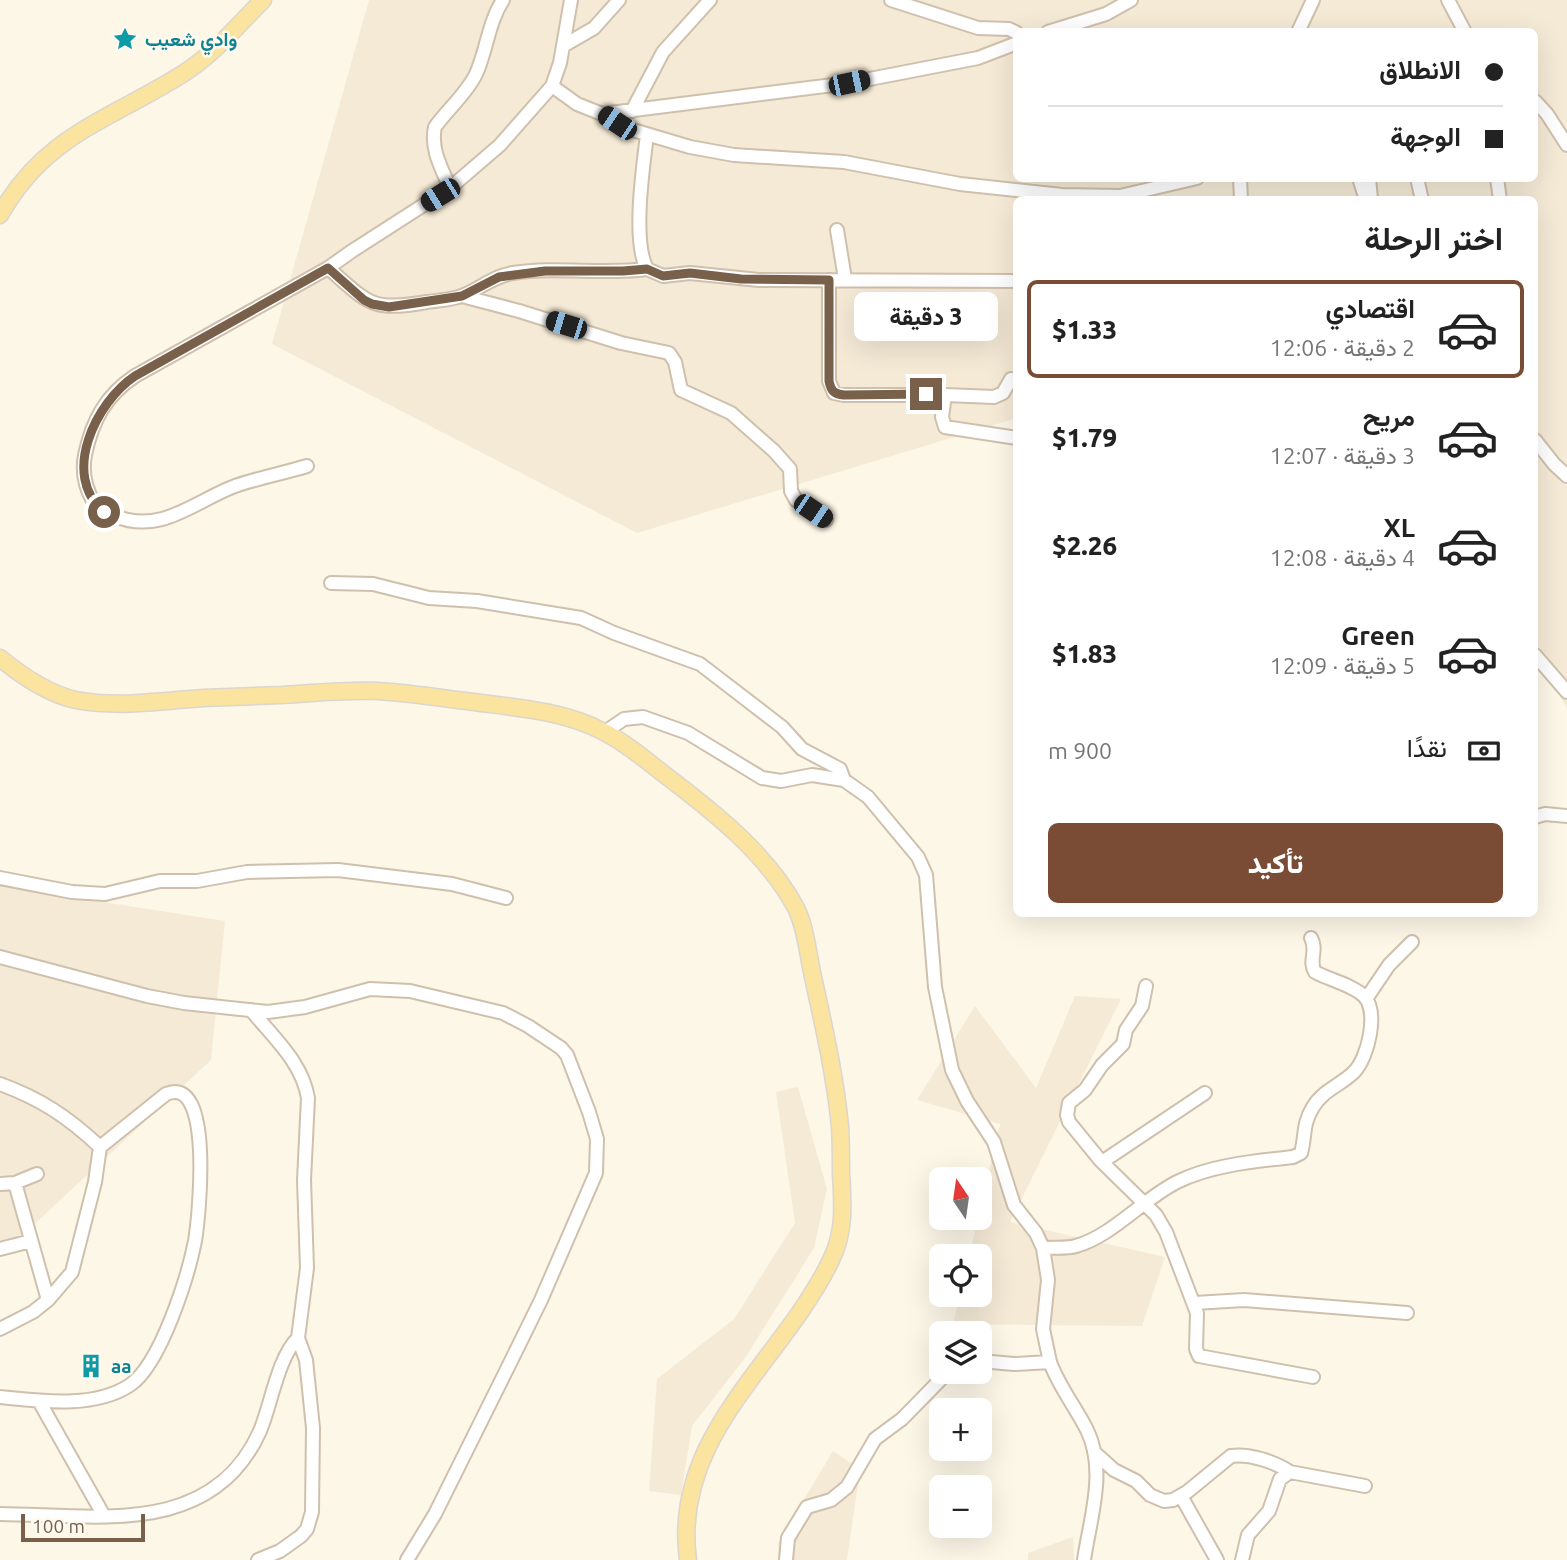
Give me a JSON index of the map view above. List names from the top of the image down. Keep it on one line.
{"places":{"place":["وادي شعيب"],"building":["aa"]},"scale_bar":"100 m","north":"top","page":{"banner":["الانطلاق","الوجهة"],"heading":"اختر الرحلة","list":[{"name":"اقتصادي","note":"2 دقيقة · 12:06","value":"$1.33"},{"name":"مريح","note":"3 دقيقة · 12:07","value":"$1.79"},{"name":"XL","note":"4 دقيقة · 12:08","value":"$2.26"},{"name":"Green","note":"5 دقيقة · 12:09","value":"$1.83"}],"bubble":"3 دقيقة","pay":["نقدًا","900 m"],"buttons":"تأكيد","map_buttons":["+","−"],"scale":"100 m"}}
